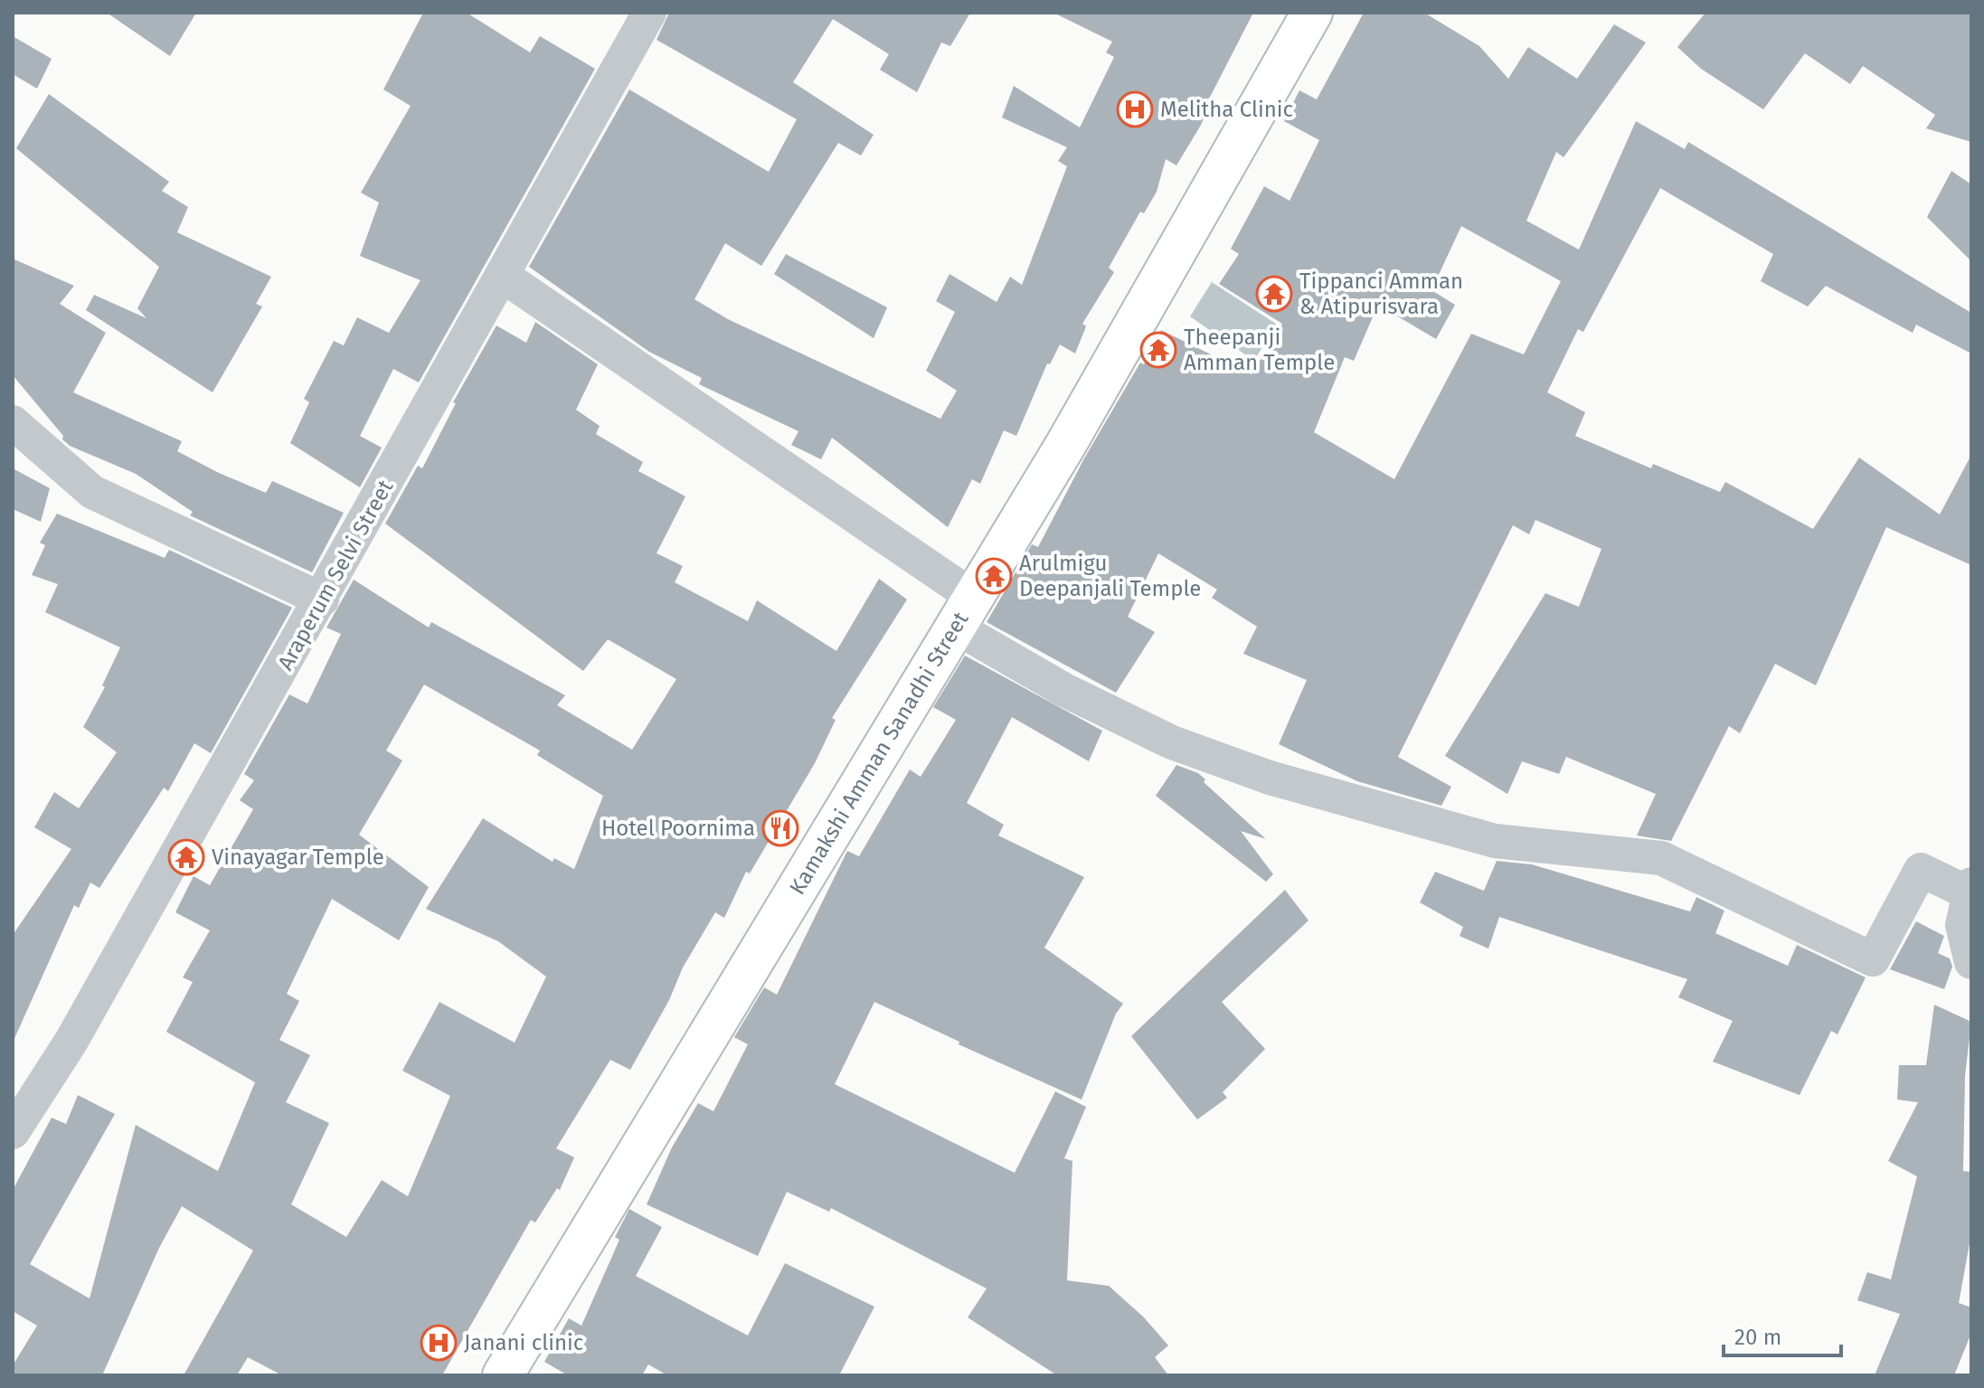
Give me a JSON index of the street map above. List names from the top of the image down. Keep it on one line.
{"streets":{"main road":["Kamakshi Amman Sanadhi Street"],"street":["Araperum Selvi Street"]},"places":{"hospital":["Melitha Clinic","Janani clinic"],"temple":["Tippanci Amman & Atipurisvara","Theepanji Amman Temple","Arulmigu Deepanjali Temple","Vinayagar Temple"],"restaurant":["Hotel Poornima"]},"scale_bar":"20 m"}
